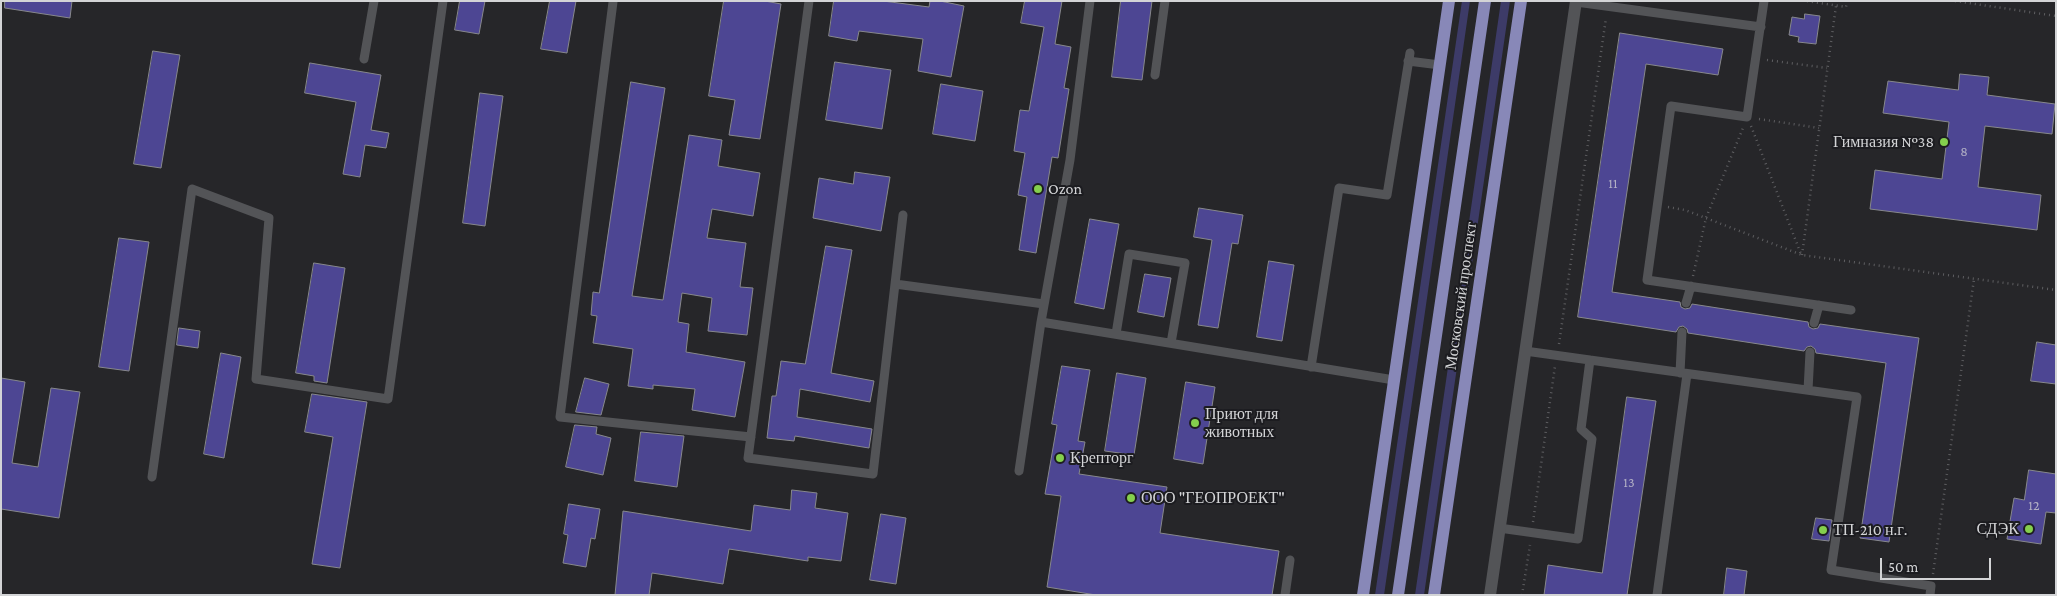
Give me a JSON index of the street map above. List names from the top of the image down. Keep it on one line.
{"streets":{"main road":["Московский проспект"]},"places":["Гимназия №38","Ozon","Приют для животных","Крепторг","ООО \"ГЕОПРОЕКТ\"","СДЭК","ТП-210 н.г."],"house_numbers":["8","11","13","12"],"scale_bar":"50 m"}
